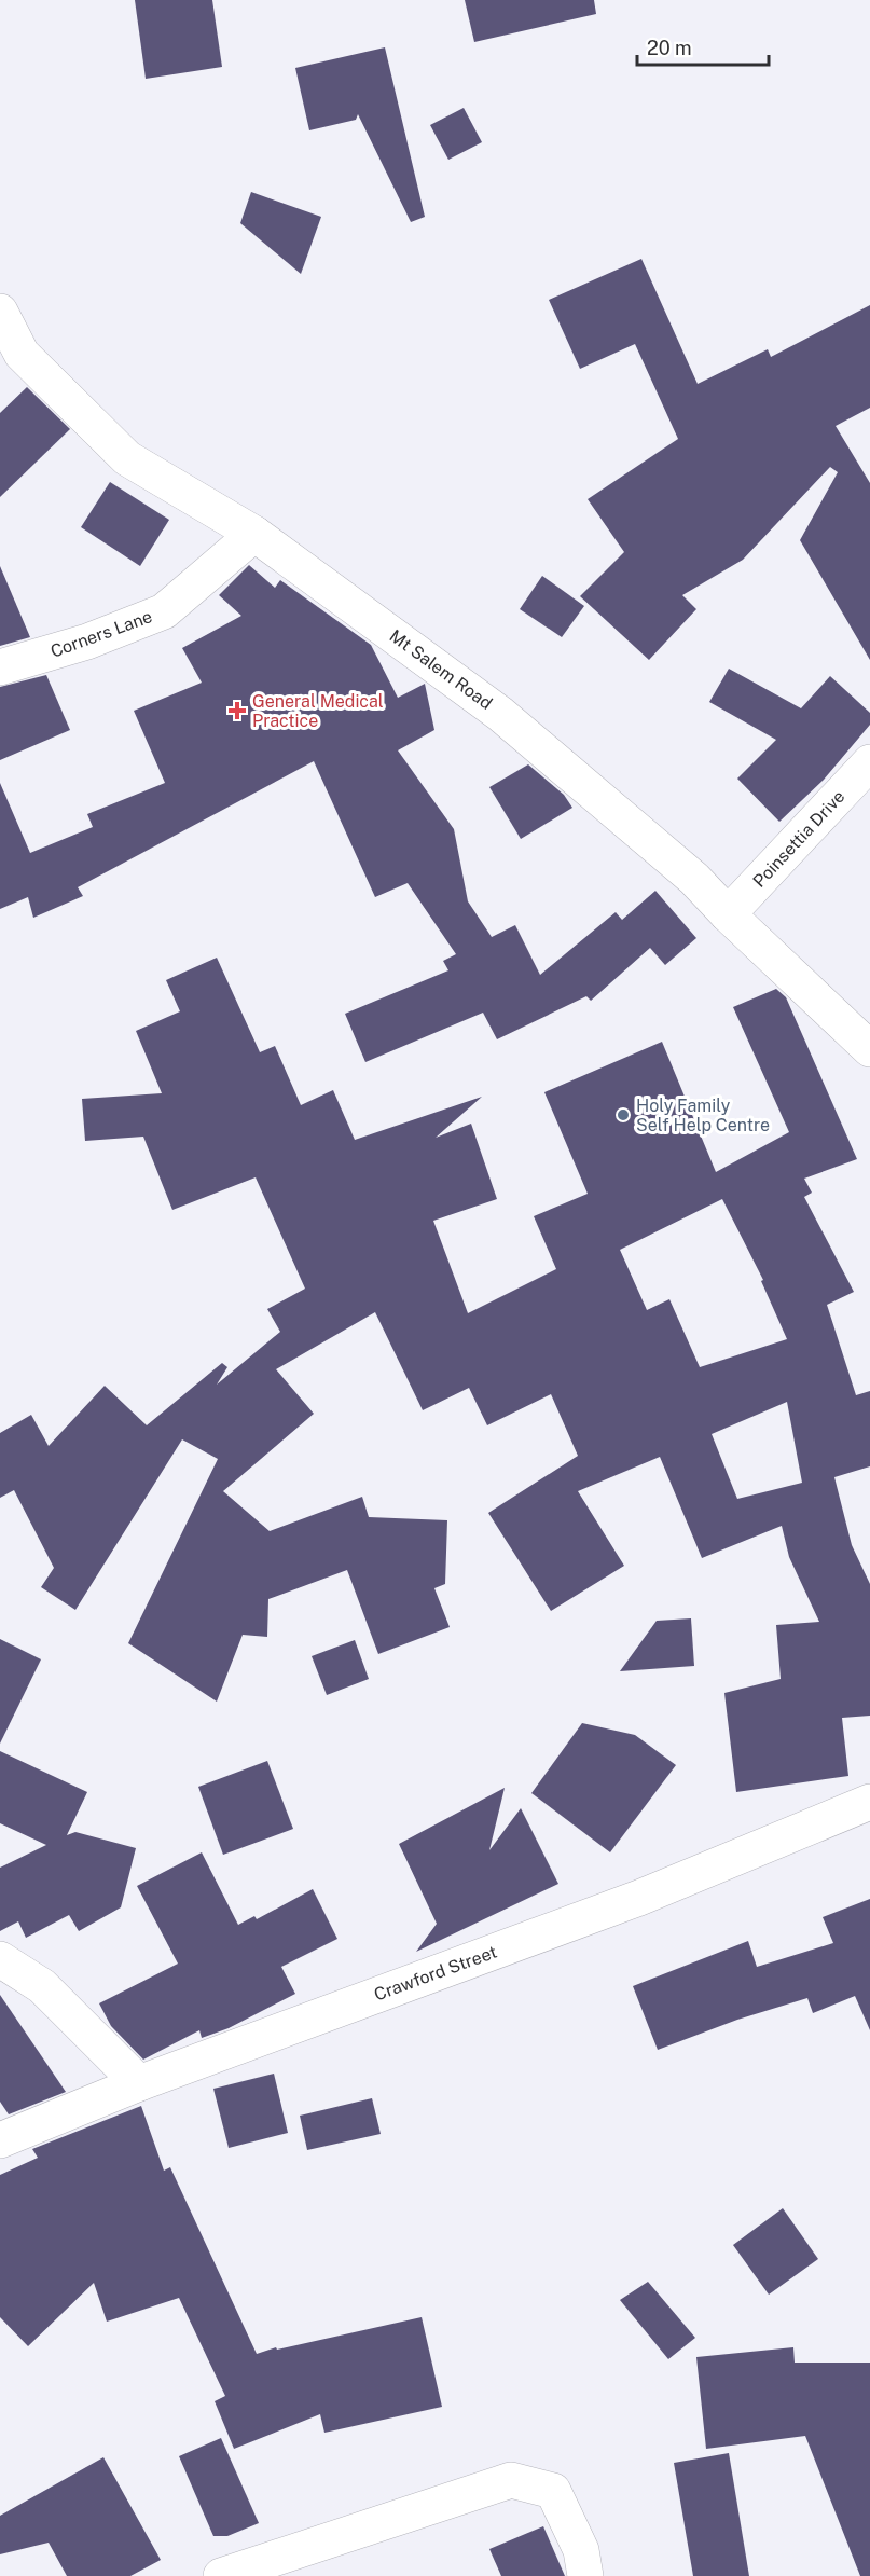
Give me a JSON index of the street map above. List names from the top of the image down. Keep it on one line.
{"streets":{"street":["Corners Lane","Mt Salem Road","Poinsettia Drive","Crawford Street"]},"crossings":[["Corners Lane","Mt Salem Road"],["Mt Salem Road","Poinsettia Drive"]],"places":{"health":["General Medical Practice"],"other":["Holy Family Self Help Centre"]},"scale_bar":"20 m"}
